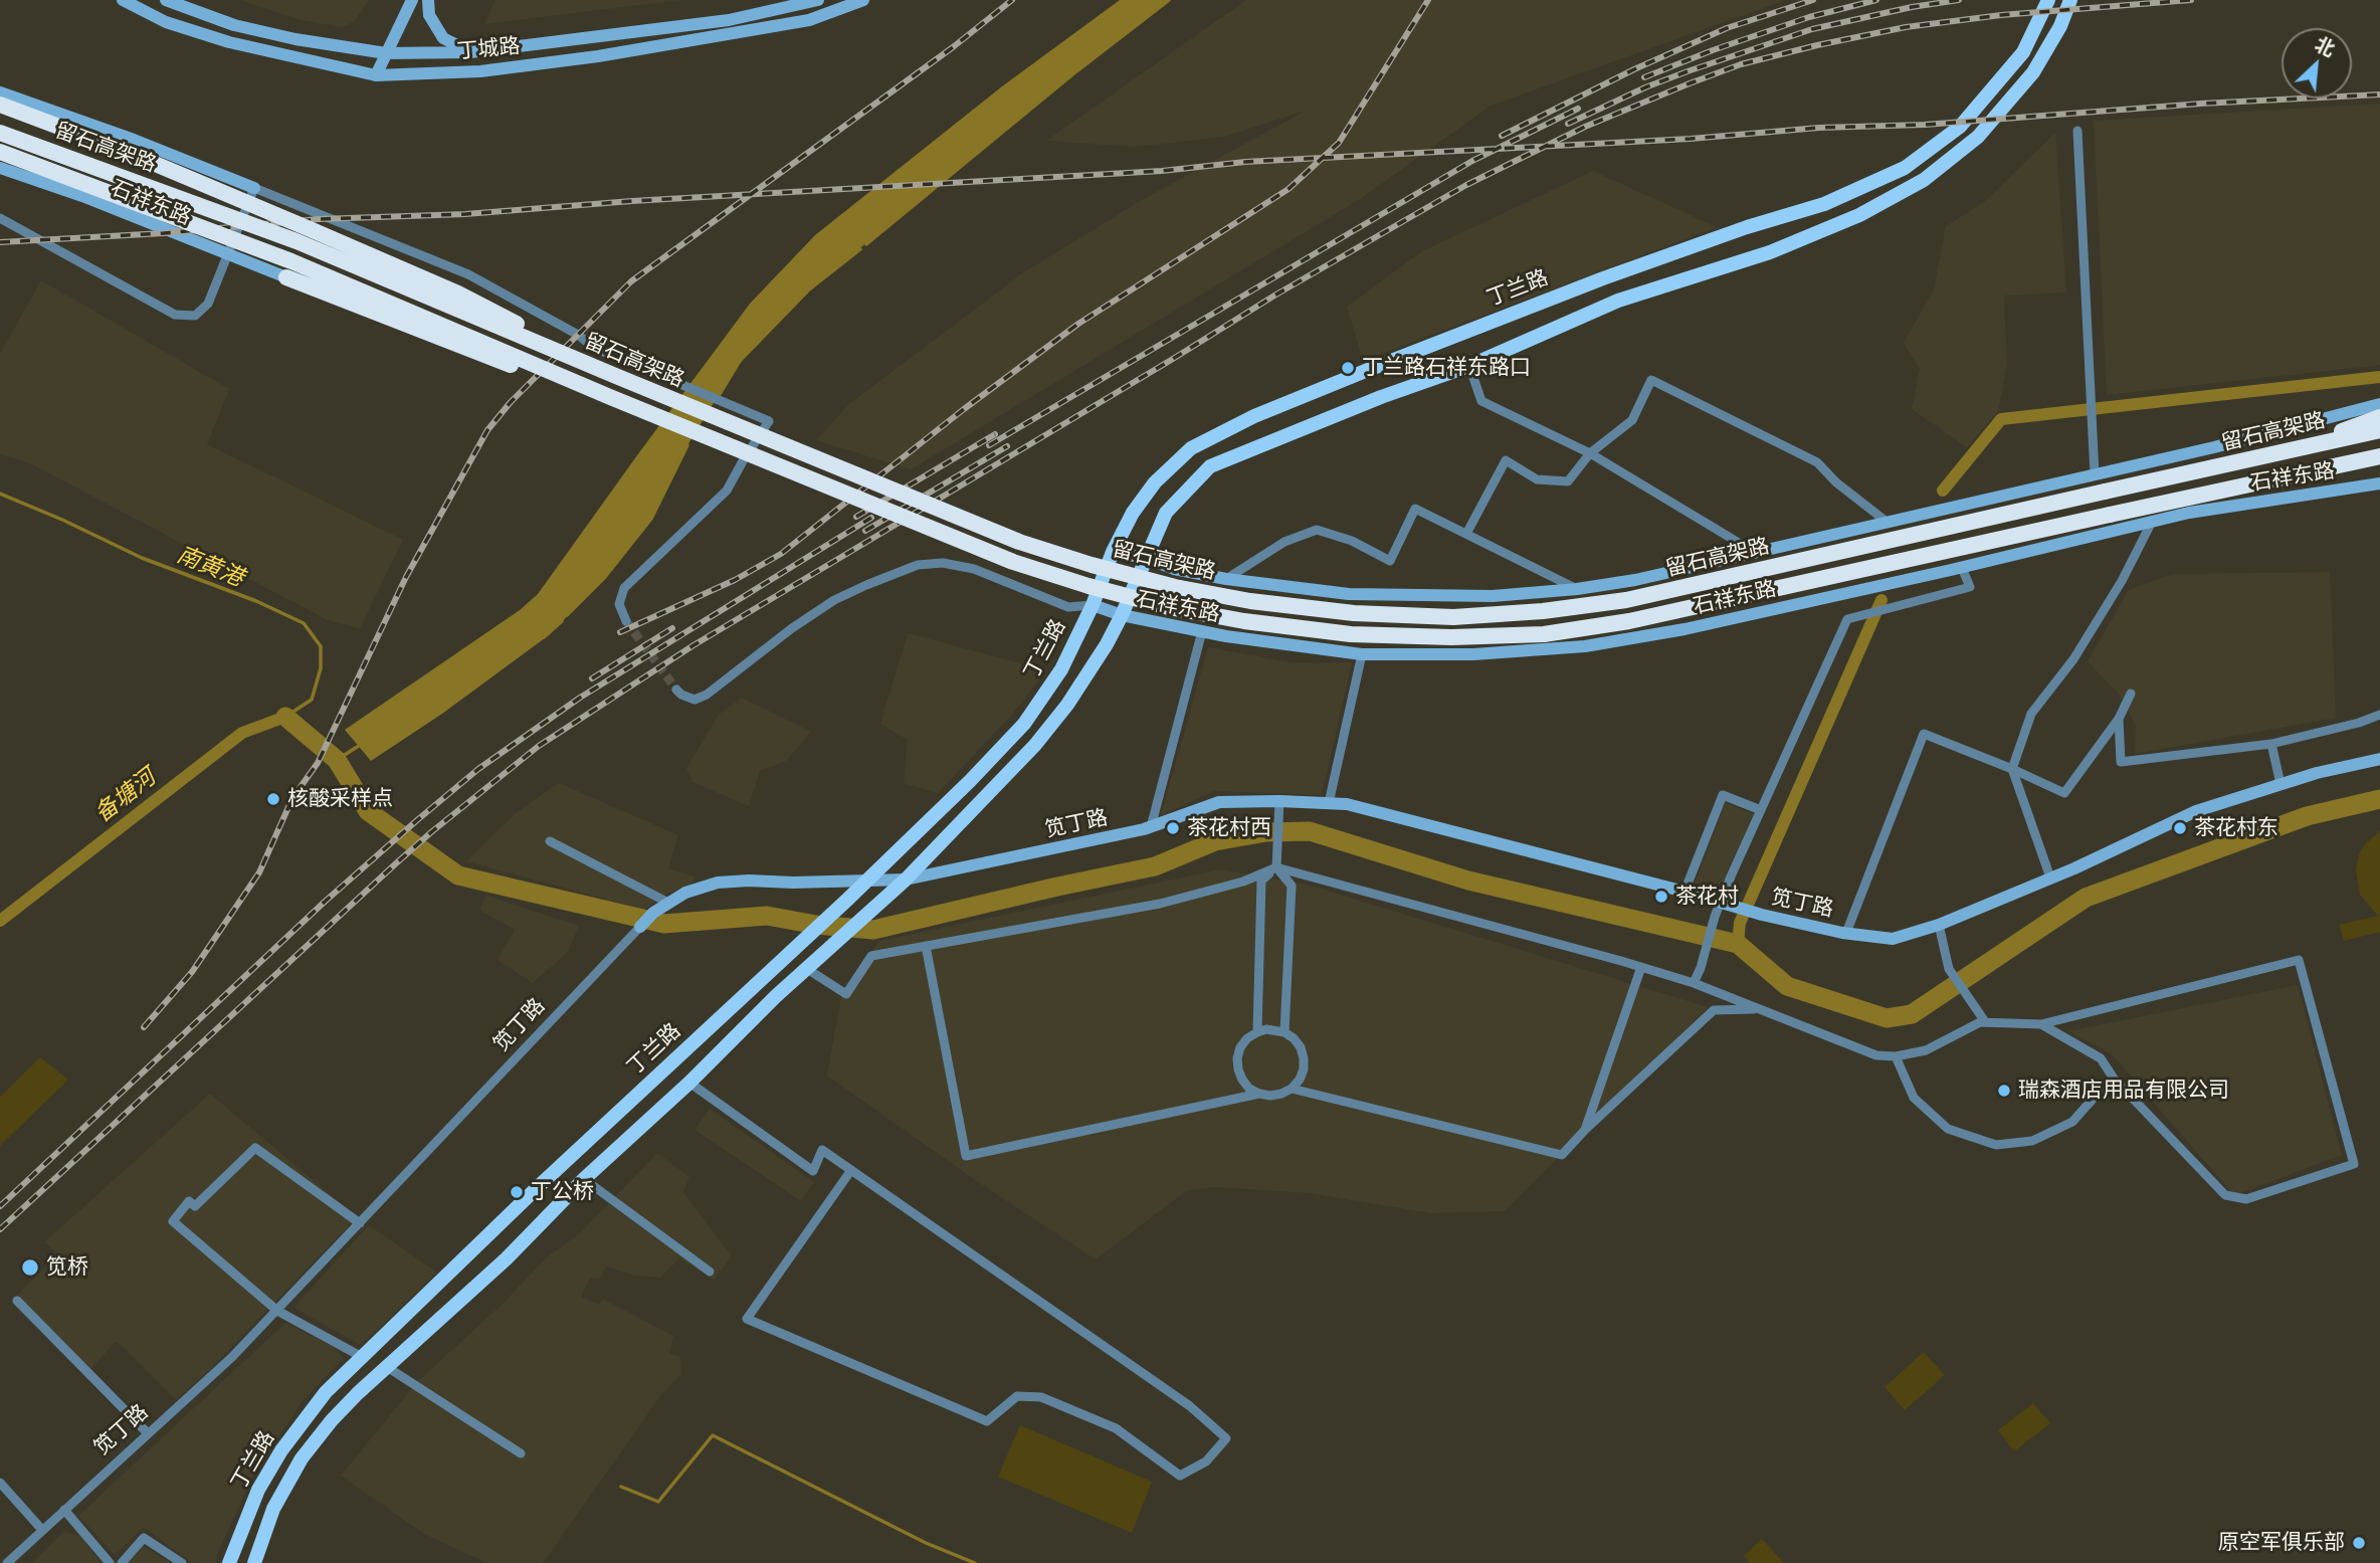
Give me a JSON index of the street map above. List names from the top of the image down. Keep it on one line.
{"streets":{"highway":["留石高架路"],"main road":["丁城路","石祥东路","丁兰路","笕丁路"]},"crossings":[["石祥东路","丁兰路"],["丁兰路","笕丁路"]],"water":["南黄港","备塘河"],"places":["丁兰路石祥东路口","核酸采样点","茶花村西","茶花村东","茶花村","瑞森酒店用品有限公司","丁公桥","笕桥","原空军俱乐部"],"north":"top right"}
